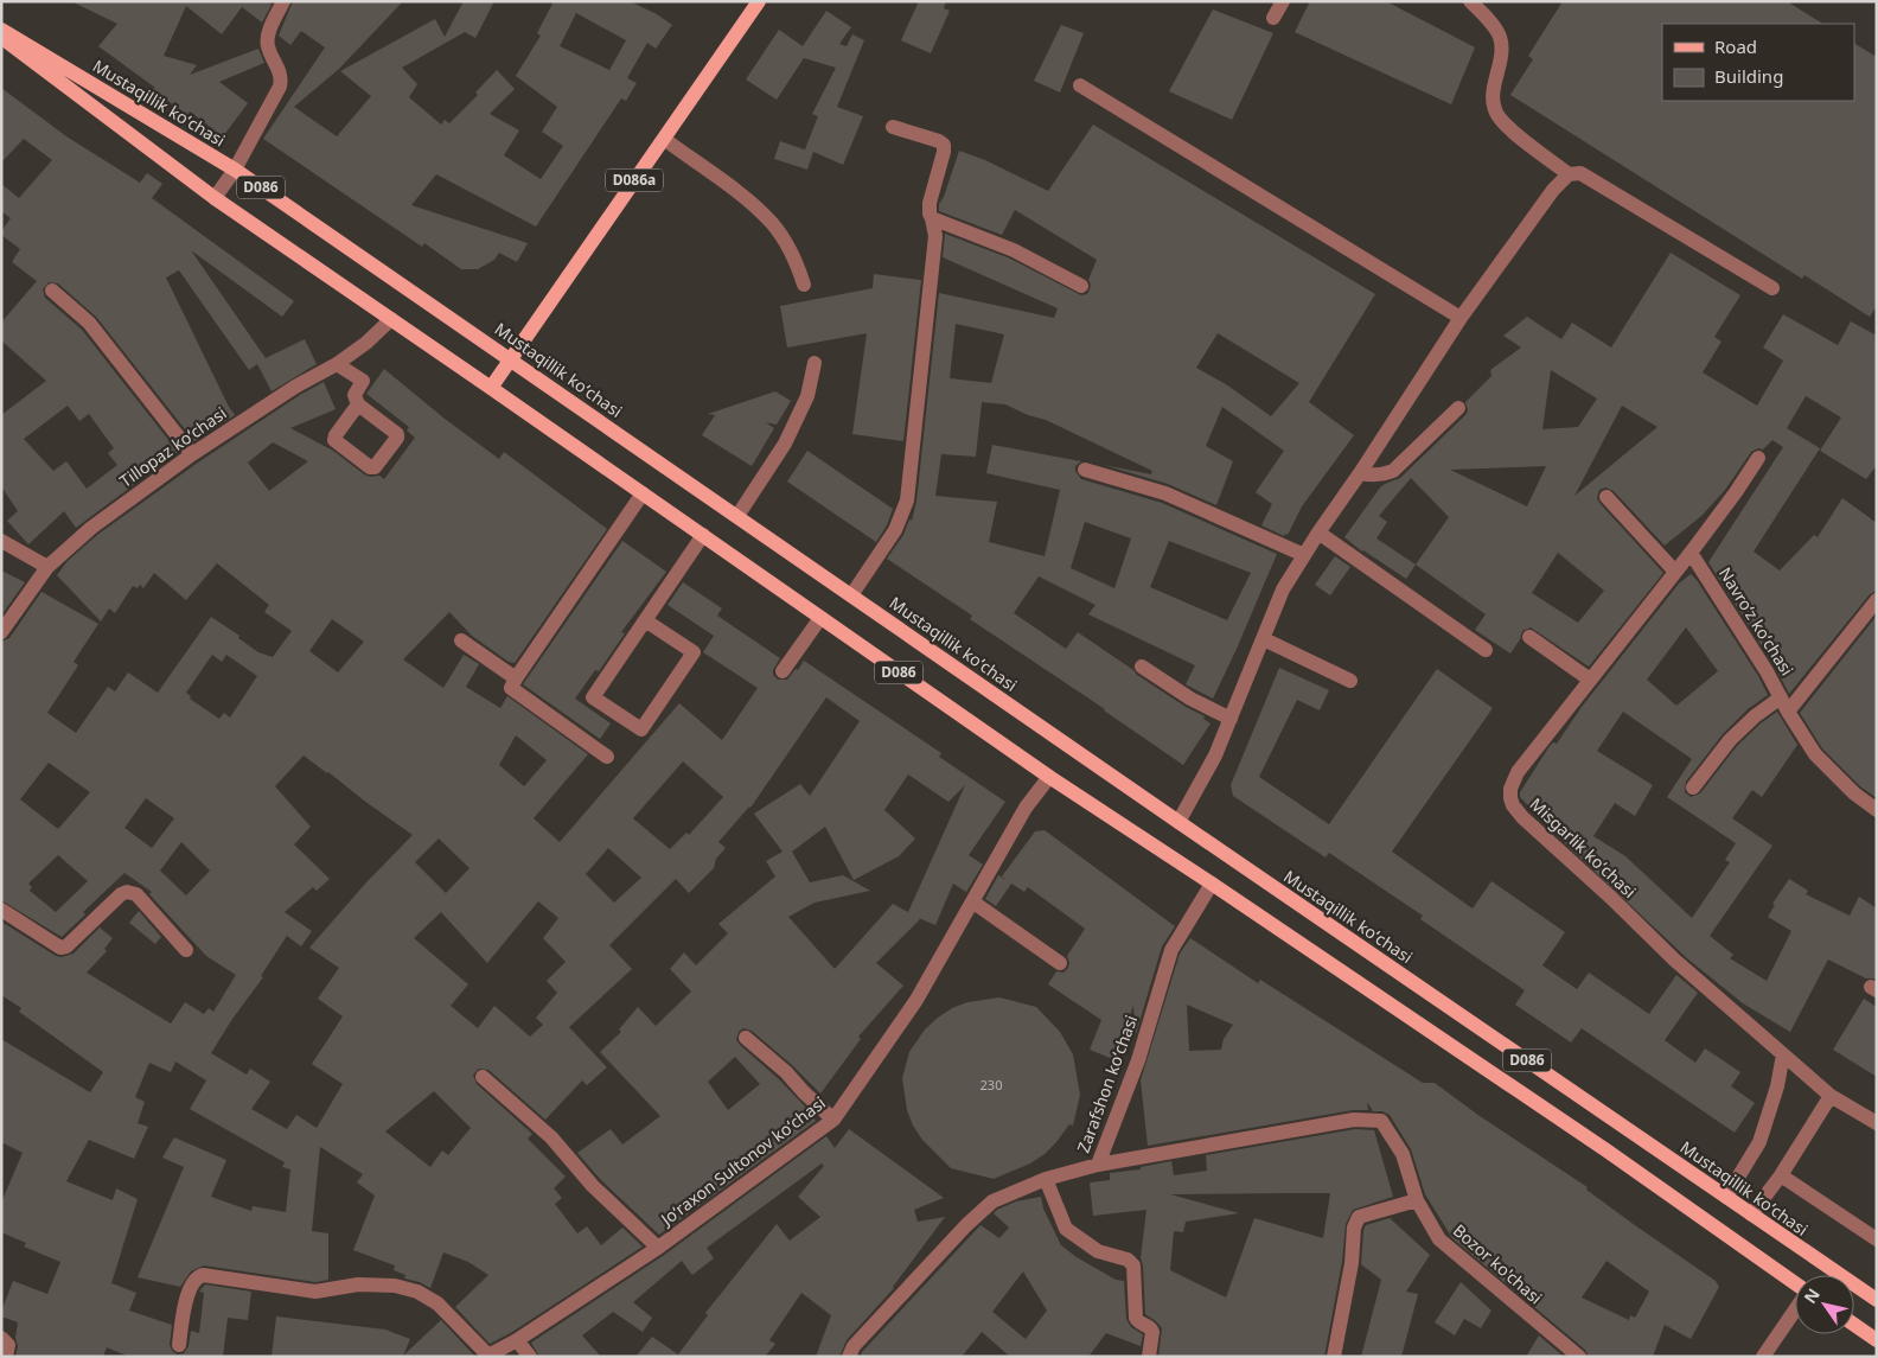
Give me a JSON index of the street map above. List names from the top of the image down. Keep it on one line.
{"streets":{"main road":["Mustaqillik koʻchasi","D086a","D086"],"street":["Tillopaz koʻchasi","Navroʻz koʻchasi","Misgarlik koʻchasi","Zarafshon koʻchasi","Joʻraxon Sultonov koʻchasi","Bozor ko'chasi"]},"crossings":[["Mustaqillik koʻchasi","D086a"],["D086a","D086"],["D086","Tillopaz koʻchasi"],["D086","Zarafshon koʻchasi"],["D086","Joʻraxon Sultonov koʻchasi"],["Navroʻz koʻchasi","Misgarlik koʻchasi"],["Zarafshon koʻchasi","Bozor ko'chasi"]],"house_numbers":["230"],"legend":["Road","Building"],"north":"top left"}
